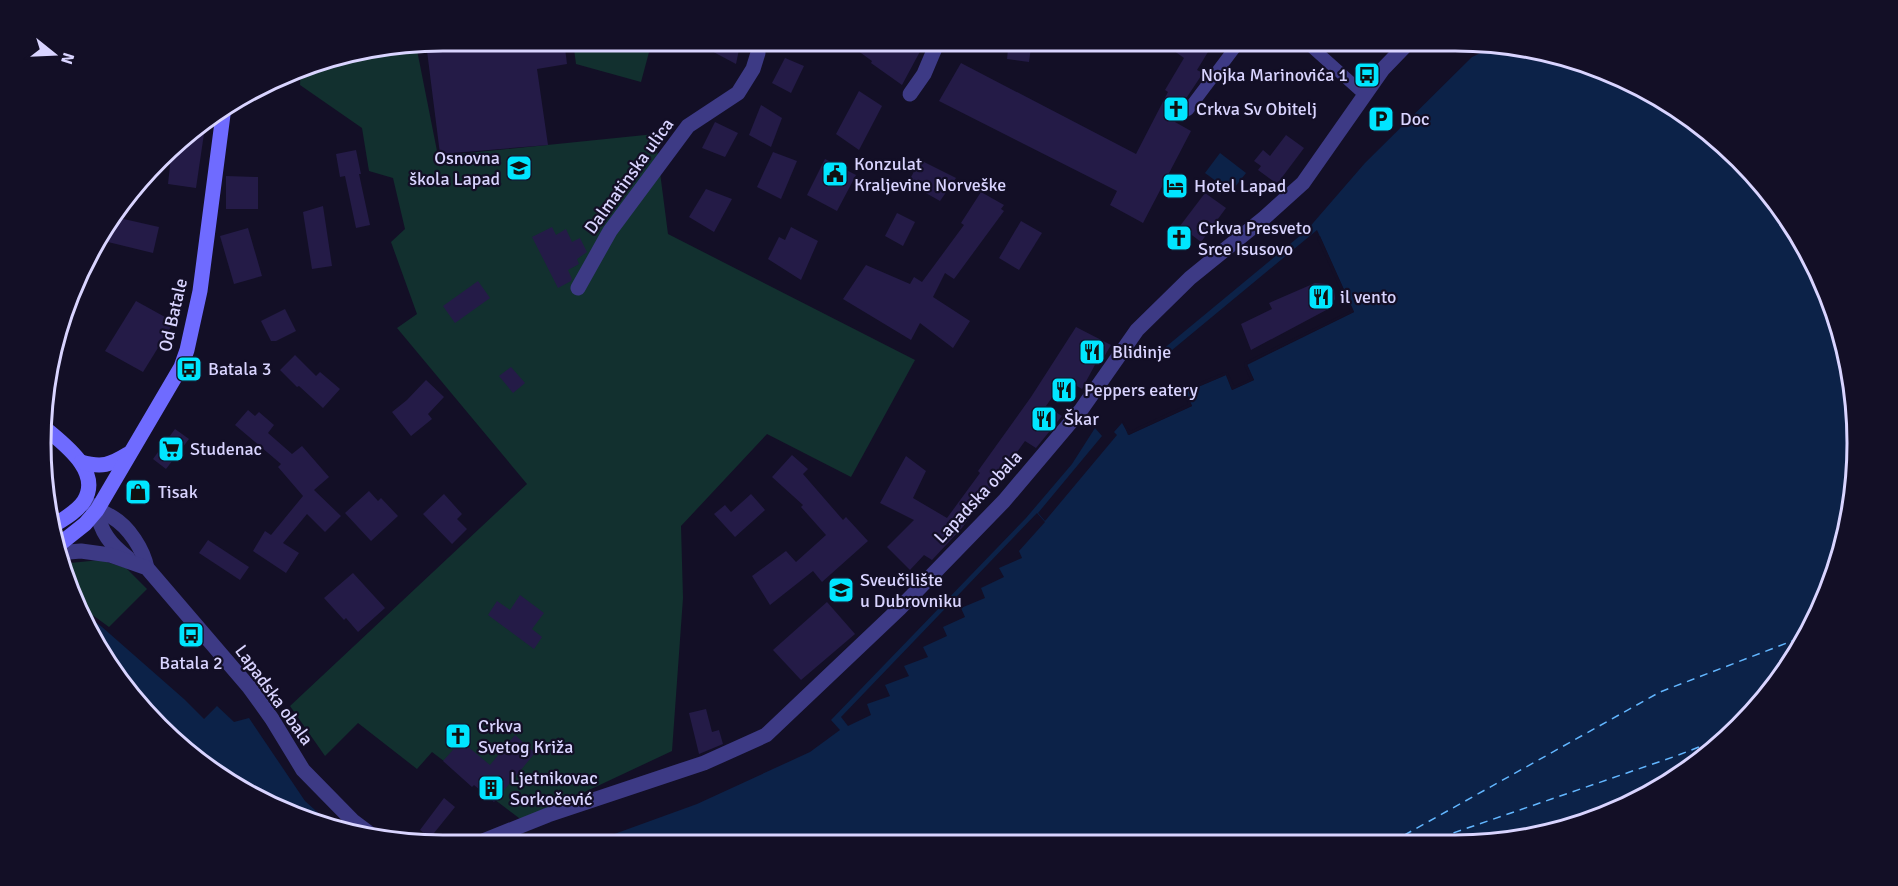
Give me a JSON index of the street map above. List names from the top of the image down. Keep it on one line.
{"streets":{"main road":["Od Batale"],"street":["Dalmatinska ulica","Lapadska obala"]},"crossings":[["Od Batale","Lapadska obala"]],"places":{"bus stop":["Nojka Marinovića 1","Batala 3","Batala 2"],"church":["Crkva Sv Obitelj","Crkva Presveto Srce Isusovo","Crkva Svetog Križa"],"parking":["Doc"],"school or university":["Osnovna škola Lapad","Sveučilište u Dubrovniku"],"public building":["Konzulat Kraljevine Norveške"],"hotel":["Hotel Lapad"],"restaurant":["il vento","Blidinje","Peppers eatery","Škar"],"supermarket":["Studenac"],"shop":["Tisak"],"building":["Ljetnikovac Sorkočević"]},"north":"right"}
